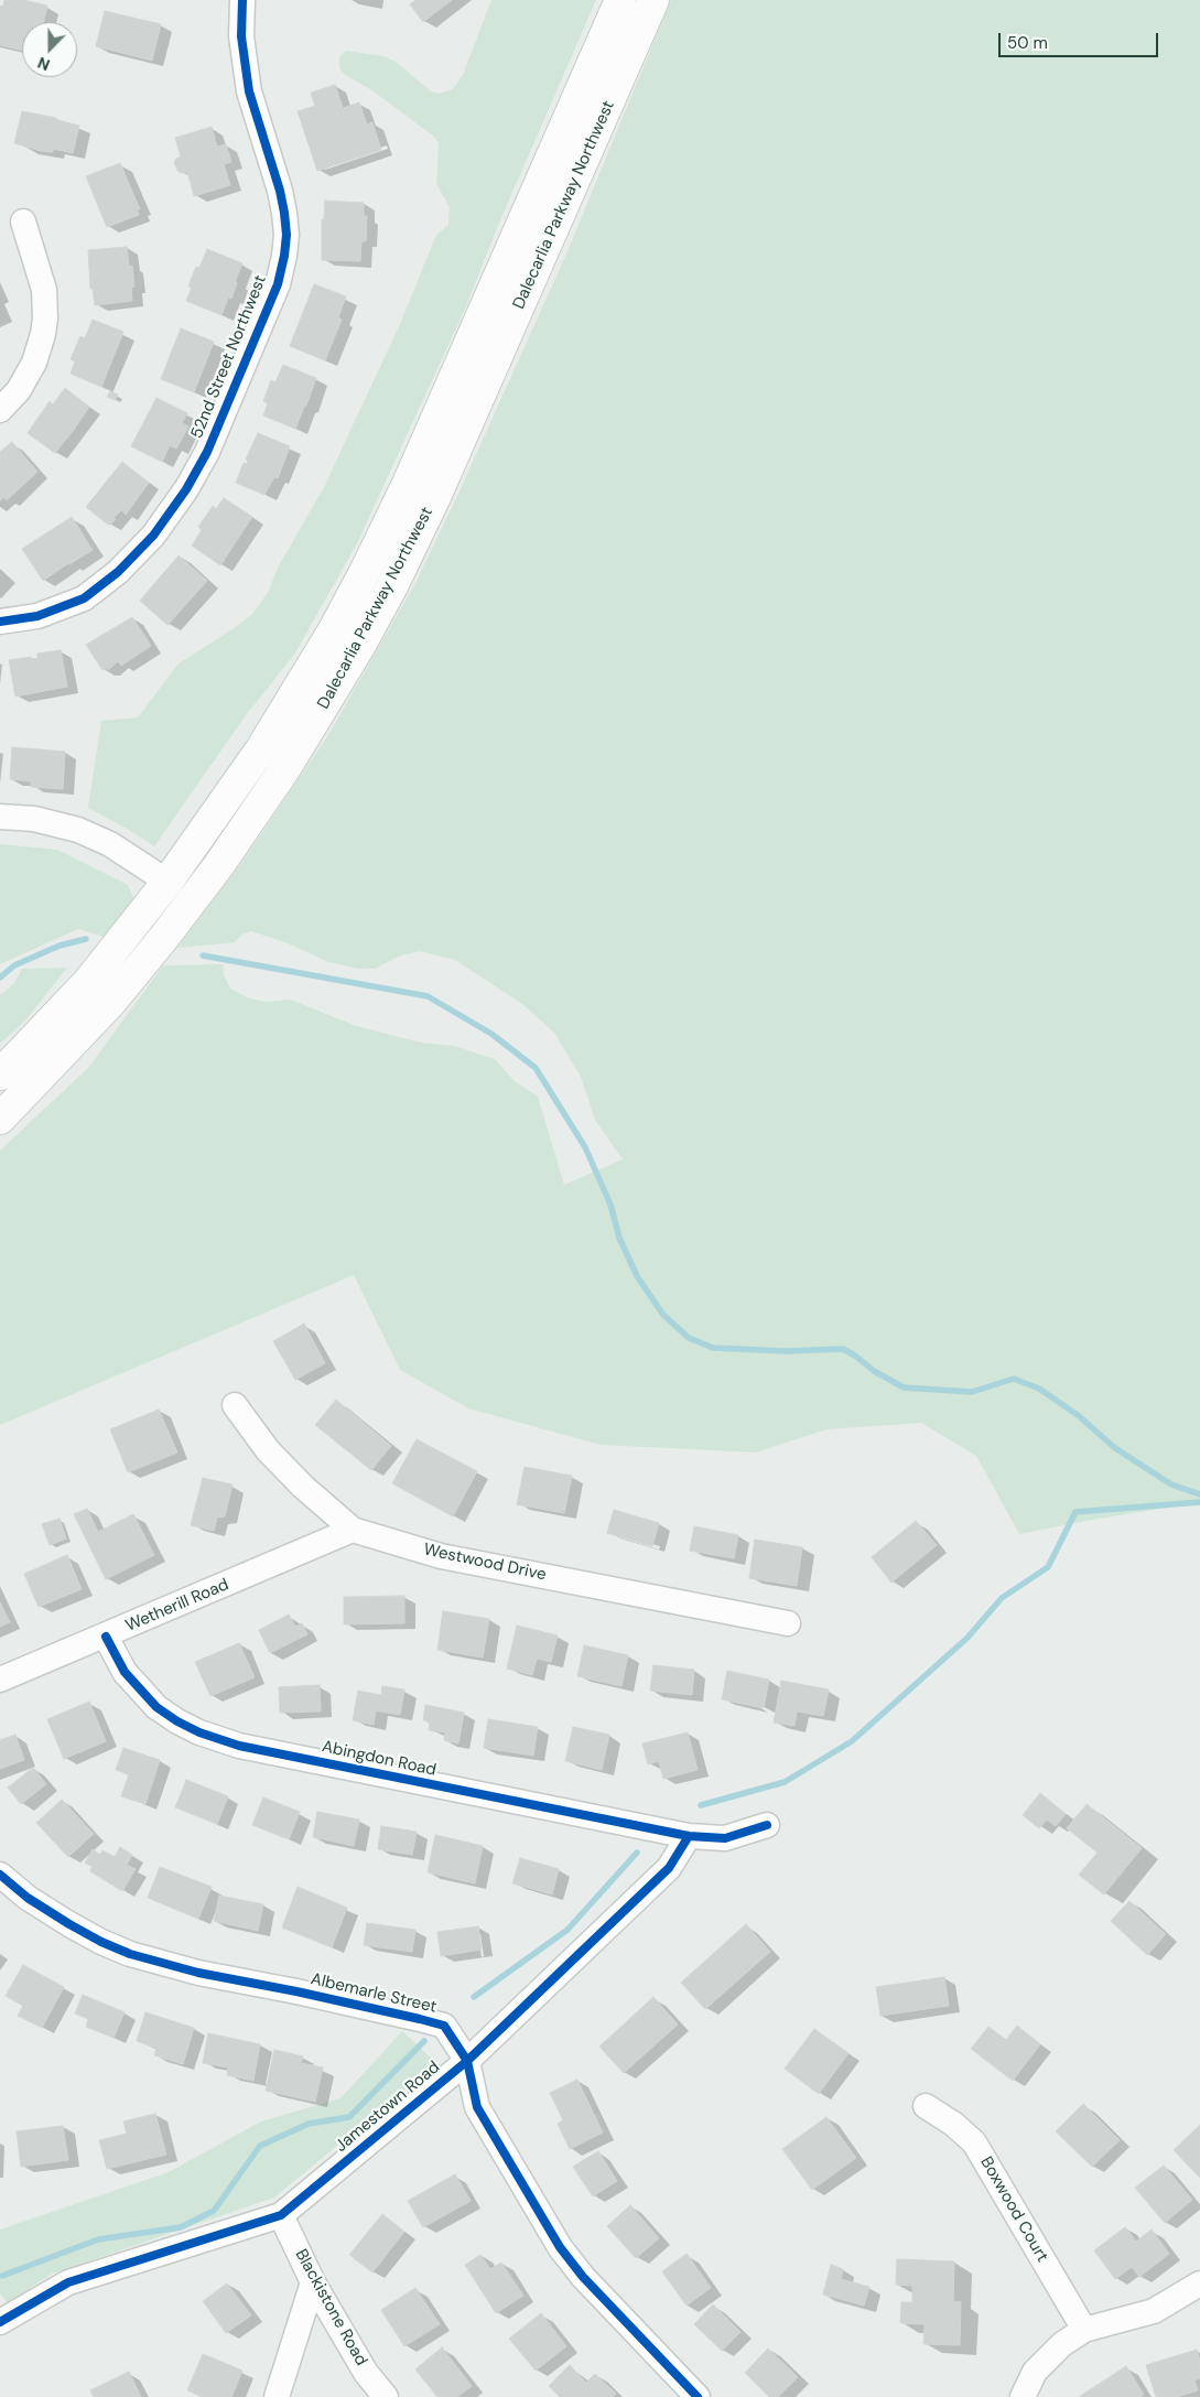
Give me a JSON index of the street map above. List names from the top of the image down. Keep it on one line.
{"streets":{"main road":["Dalecarlia Parkway Northwest"],"street":["52nd Street Northwest","Westwood Drive","Wetherill Road","Abingdon Road","Albemarle Street","Jamestown Road","Boxwood Court","Blackistone Road"]},"crossings":[["Westwood Drive","Wetherill Road"],["Wetherill Road","Abingdon Road"],["Abingdon Road","Jamestown Road"],["Albemarle Street","Jamestown Road"],["Jamestown Road","Blackistone Road"]],"scale_bar":"50 m","north":"bottom"}
